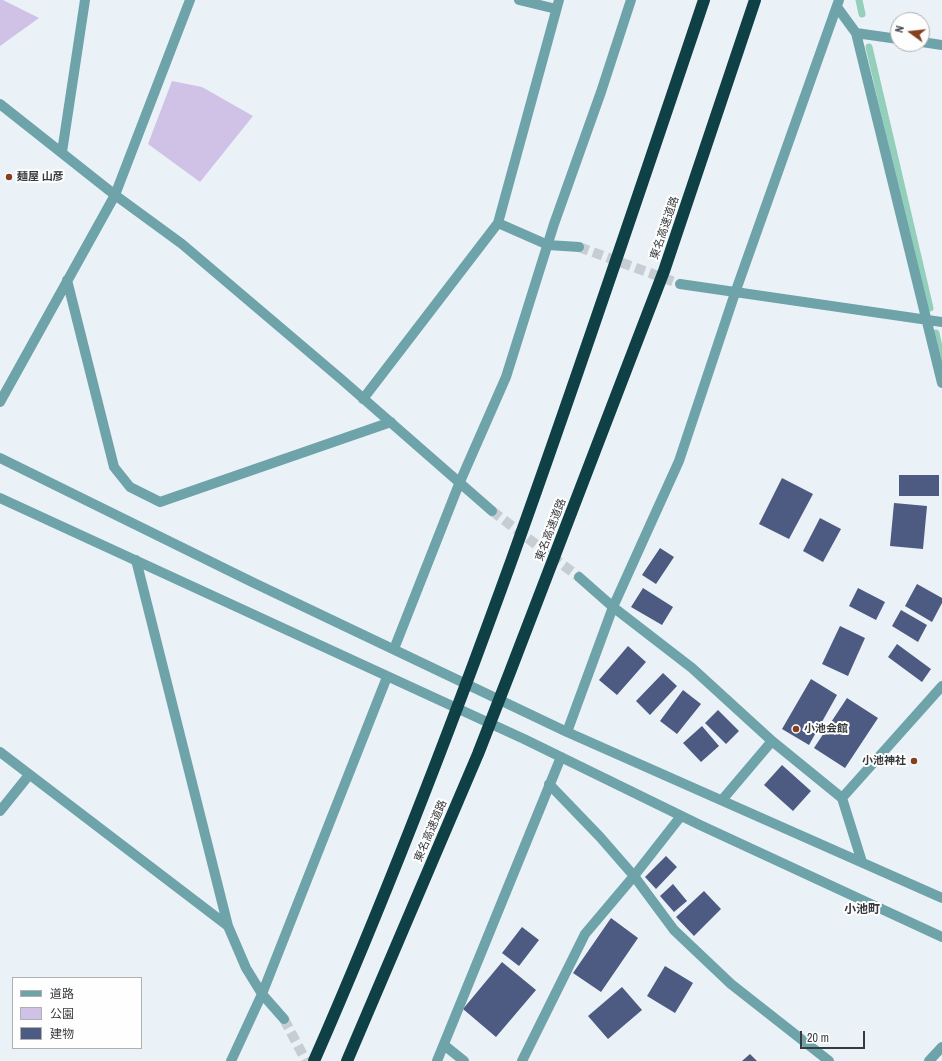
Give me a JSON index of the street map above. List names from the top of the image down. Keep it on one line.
{"streets":{"highway":["東名高速道路"]},"districts":["小池町"],"places":["麺屋 山彦","小池会館","小池神社"],"legend":["道路","公園","建物"],"scale_bar":"20 m","north":"left"}
